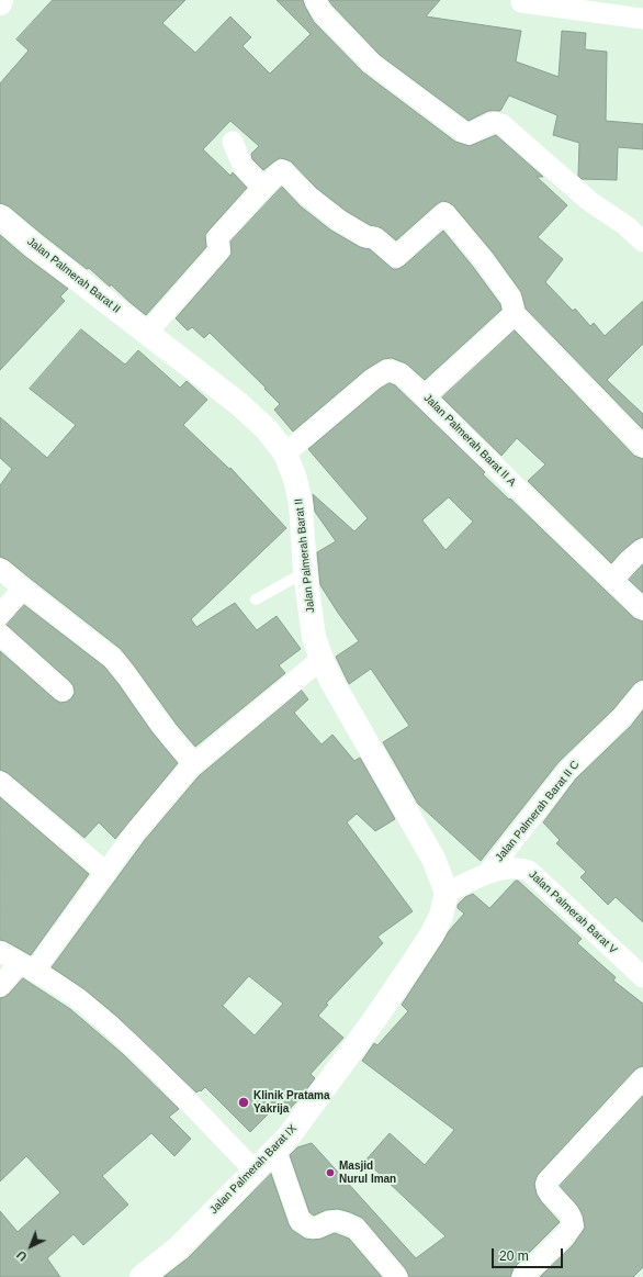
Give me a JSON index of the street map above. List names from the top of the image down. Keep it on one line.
{"streets":{"street":["Jalan Palmerah Barat II","Jalan Palmerah Barat II A","Jalan Palmerah Barat II C","Jalan Palmerah Barat V","Jalan Palmerah Barat IX"]},"crossings":[["Jalan Palmerah Barat II","Jalan Palmerah Barat II A"],["Jalan Palmerah Barat II","Jalan Palmerah Barat V"],["Jalan Palmerah Barat II","Jalan Palmerah Barat IX"],["Jalan Palmerah Barat II C","Jalan Palmerah Barat V"],["Jalan Palmerah Barat V","Jalan Palmerah Barat IX"]],"places":["Klinik Pratama Yakrija","Masjid Nurul Iman"],"scale_bar":"20 m","north":"bottom left"}
